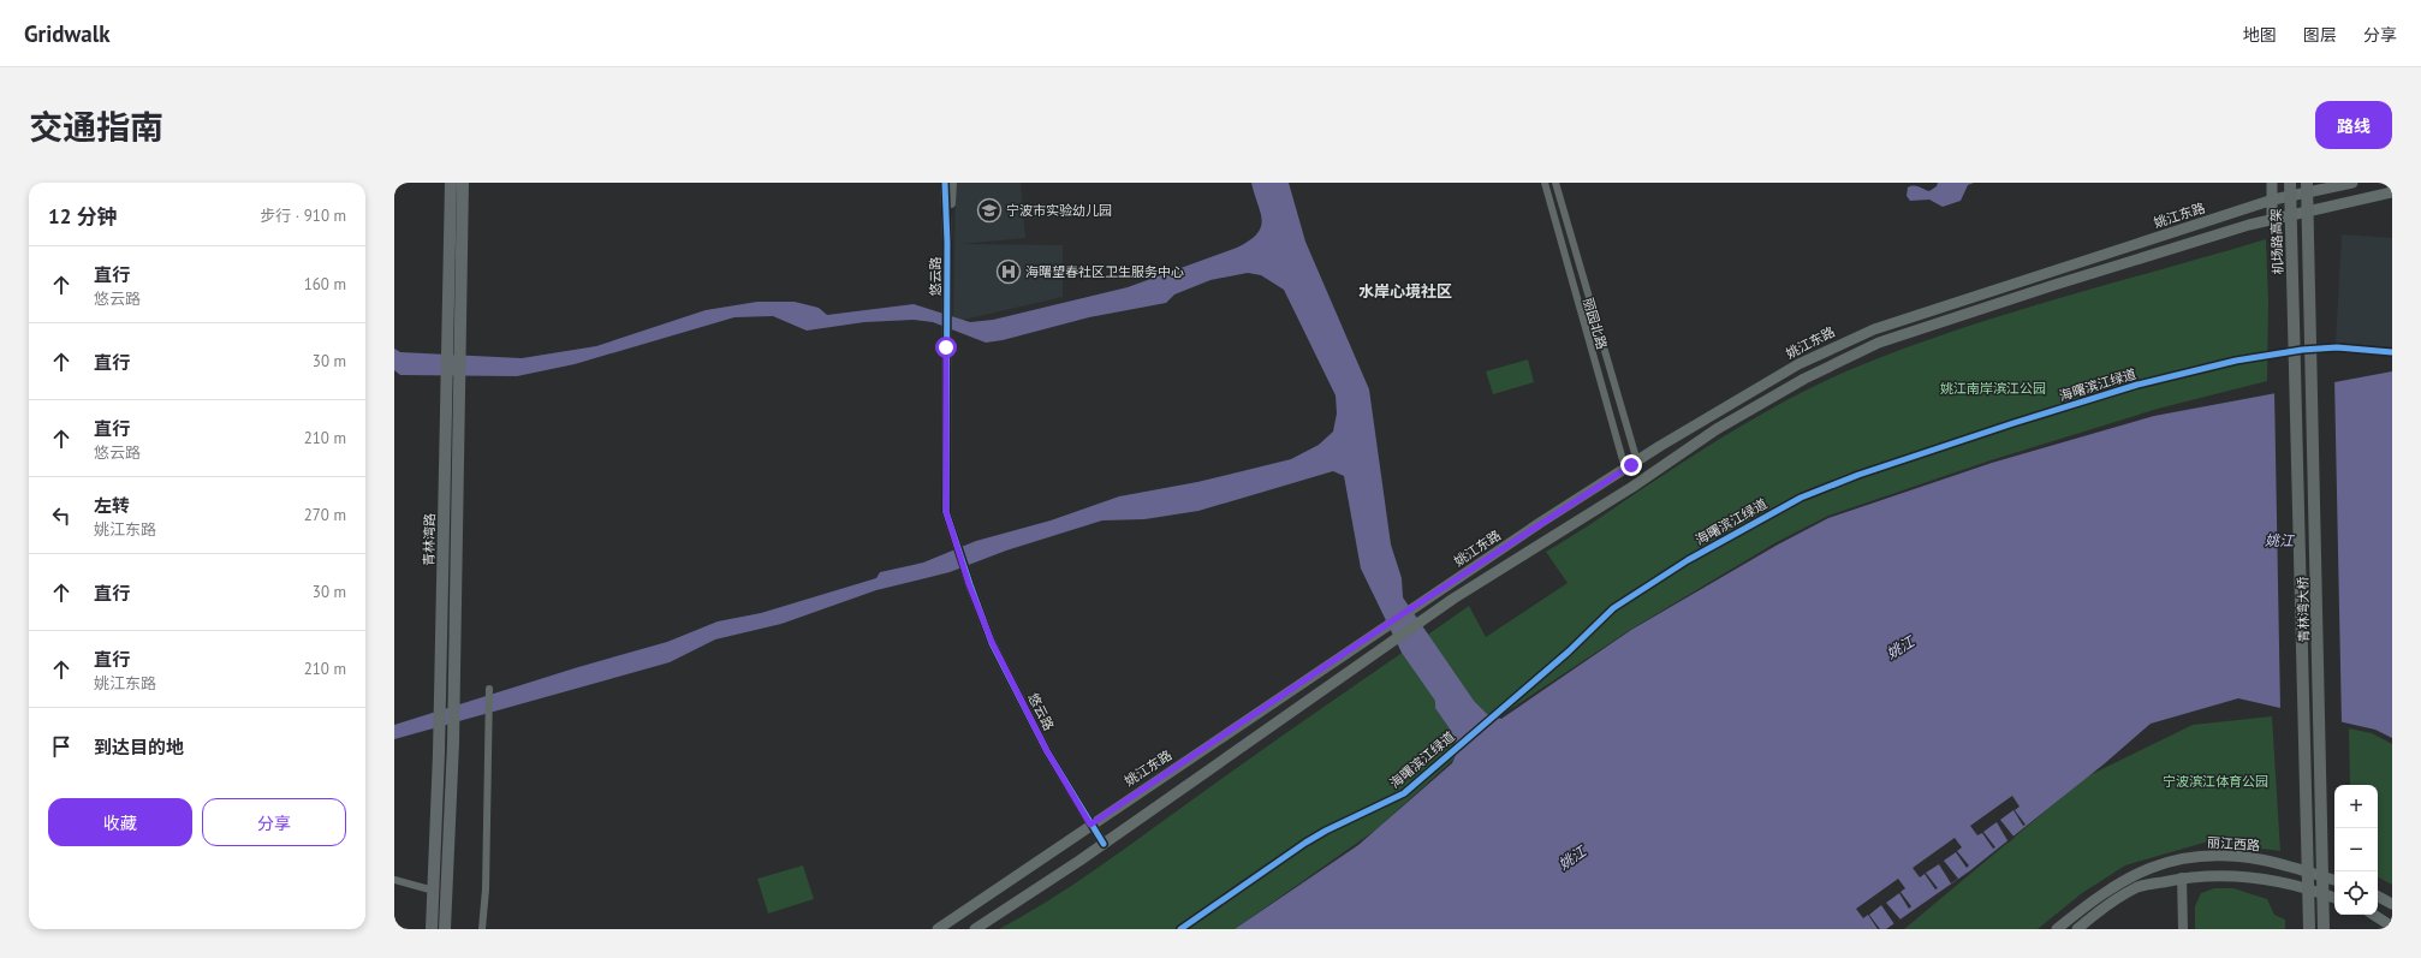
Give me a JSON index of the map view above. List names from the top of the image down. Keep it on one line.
{"streets":{"highway":["机场路高架","青林湾大桥"],"main road":["姚江东路","青林湾路","丽江西路"],"street":["悠云路","丽园北路"],"cycle path":["海曙滨江绿道"]},"crossings":[["姚江东路","悠云路"],["姚江东路","丽园北路"],["机场路高架","青林湾大桥"]],"districts":["水岸心境社区"],"water":["姚江"],"parks":["姚江南岸滨江公园","宁波滨江体育公园"],"places":{"school or university":["宁波市实验幼儿园"],"hospital":["海曙望春社区卫生服务中心"]},"page":{"header":"Gridwalk","nav":["地图","图层","分享"],"title":"交通指南","buttons":["路线",["收藏","分享"]],"heading":["12 分钟","步行 · 910 m"],"list":[["直行","悠云路","160 m"],["直行","30 m"],["直行","悠云路","210 m"],["左转","姚江东路","270 m"],["直行","30 m"],["直行","姚江东路","210 m"],"到达目的地"],"map_buttons":["+","−"]}}
